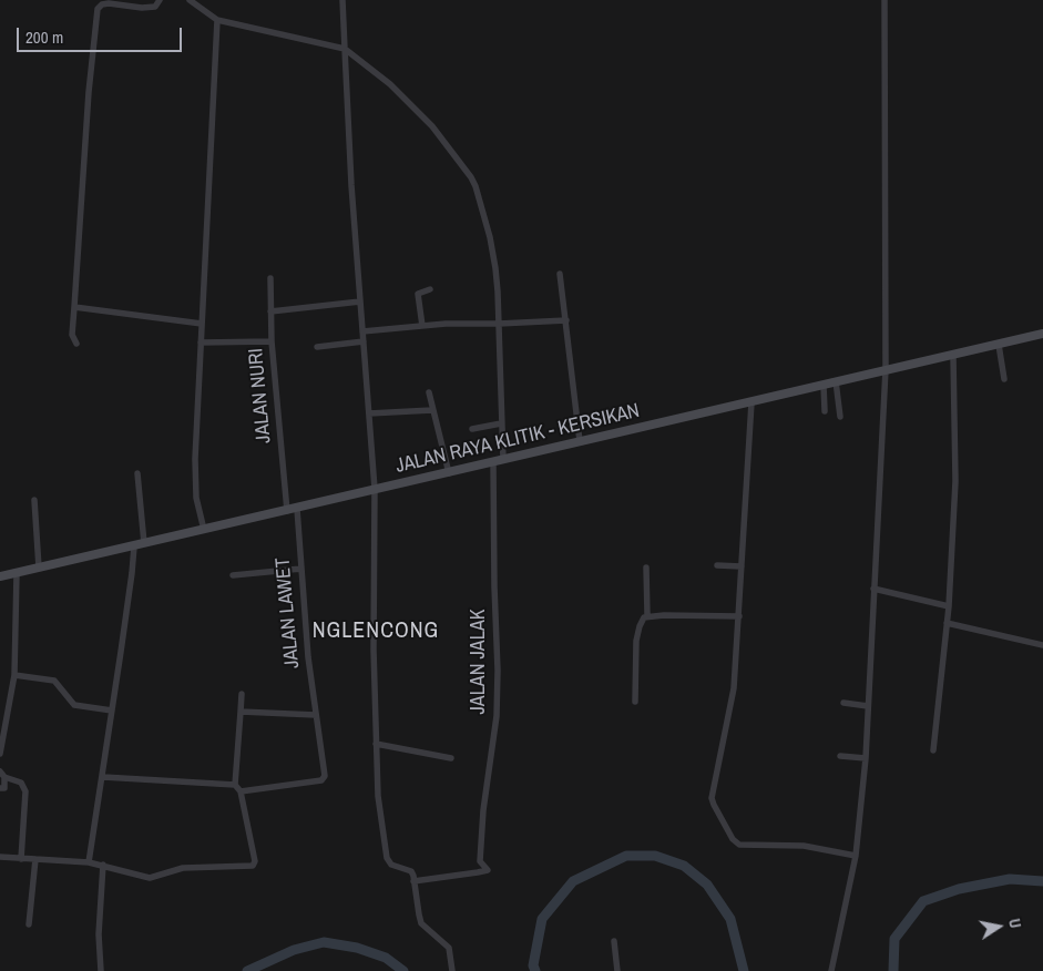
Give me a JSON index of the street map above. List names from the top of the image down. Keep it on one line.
{"streets":{"street":["JALAN NURI","JALAN RAYA KLITIK - KERSIKAN","JALAN LAWET","JALAN JALAK"]},"crossings":[["JALAN NURI","JALAN RAYA KLITIK - KERSIKAN"],["JALAN RAYA KLITIK - KERSIKAN","JALAN LAWET"],["JALAN RAYA KLITIK - KERSIKAN","JALAN JALAK"]],"districts":["NGLENCONG"],"scale_bar":"200 m","north":"right"}
